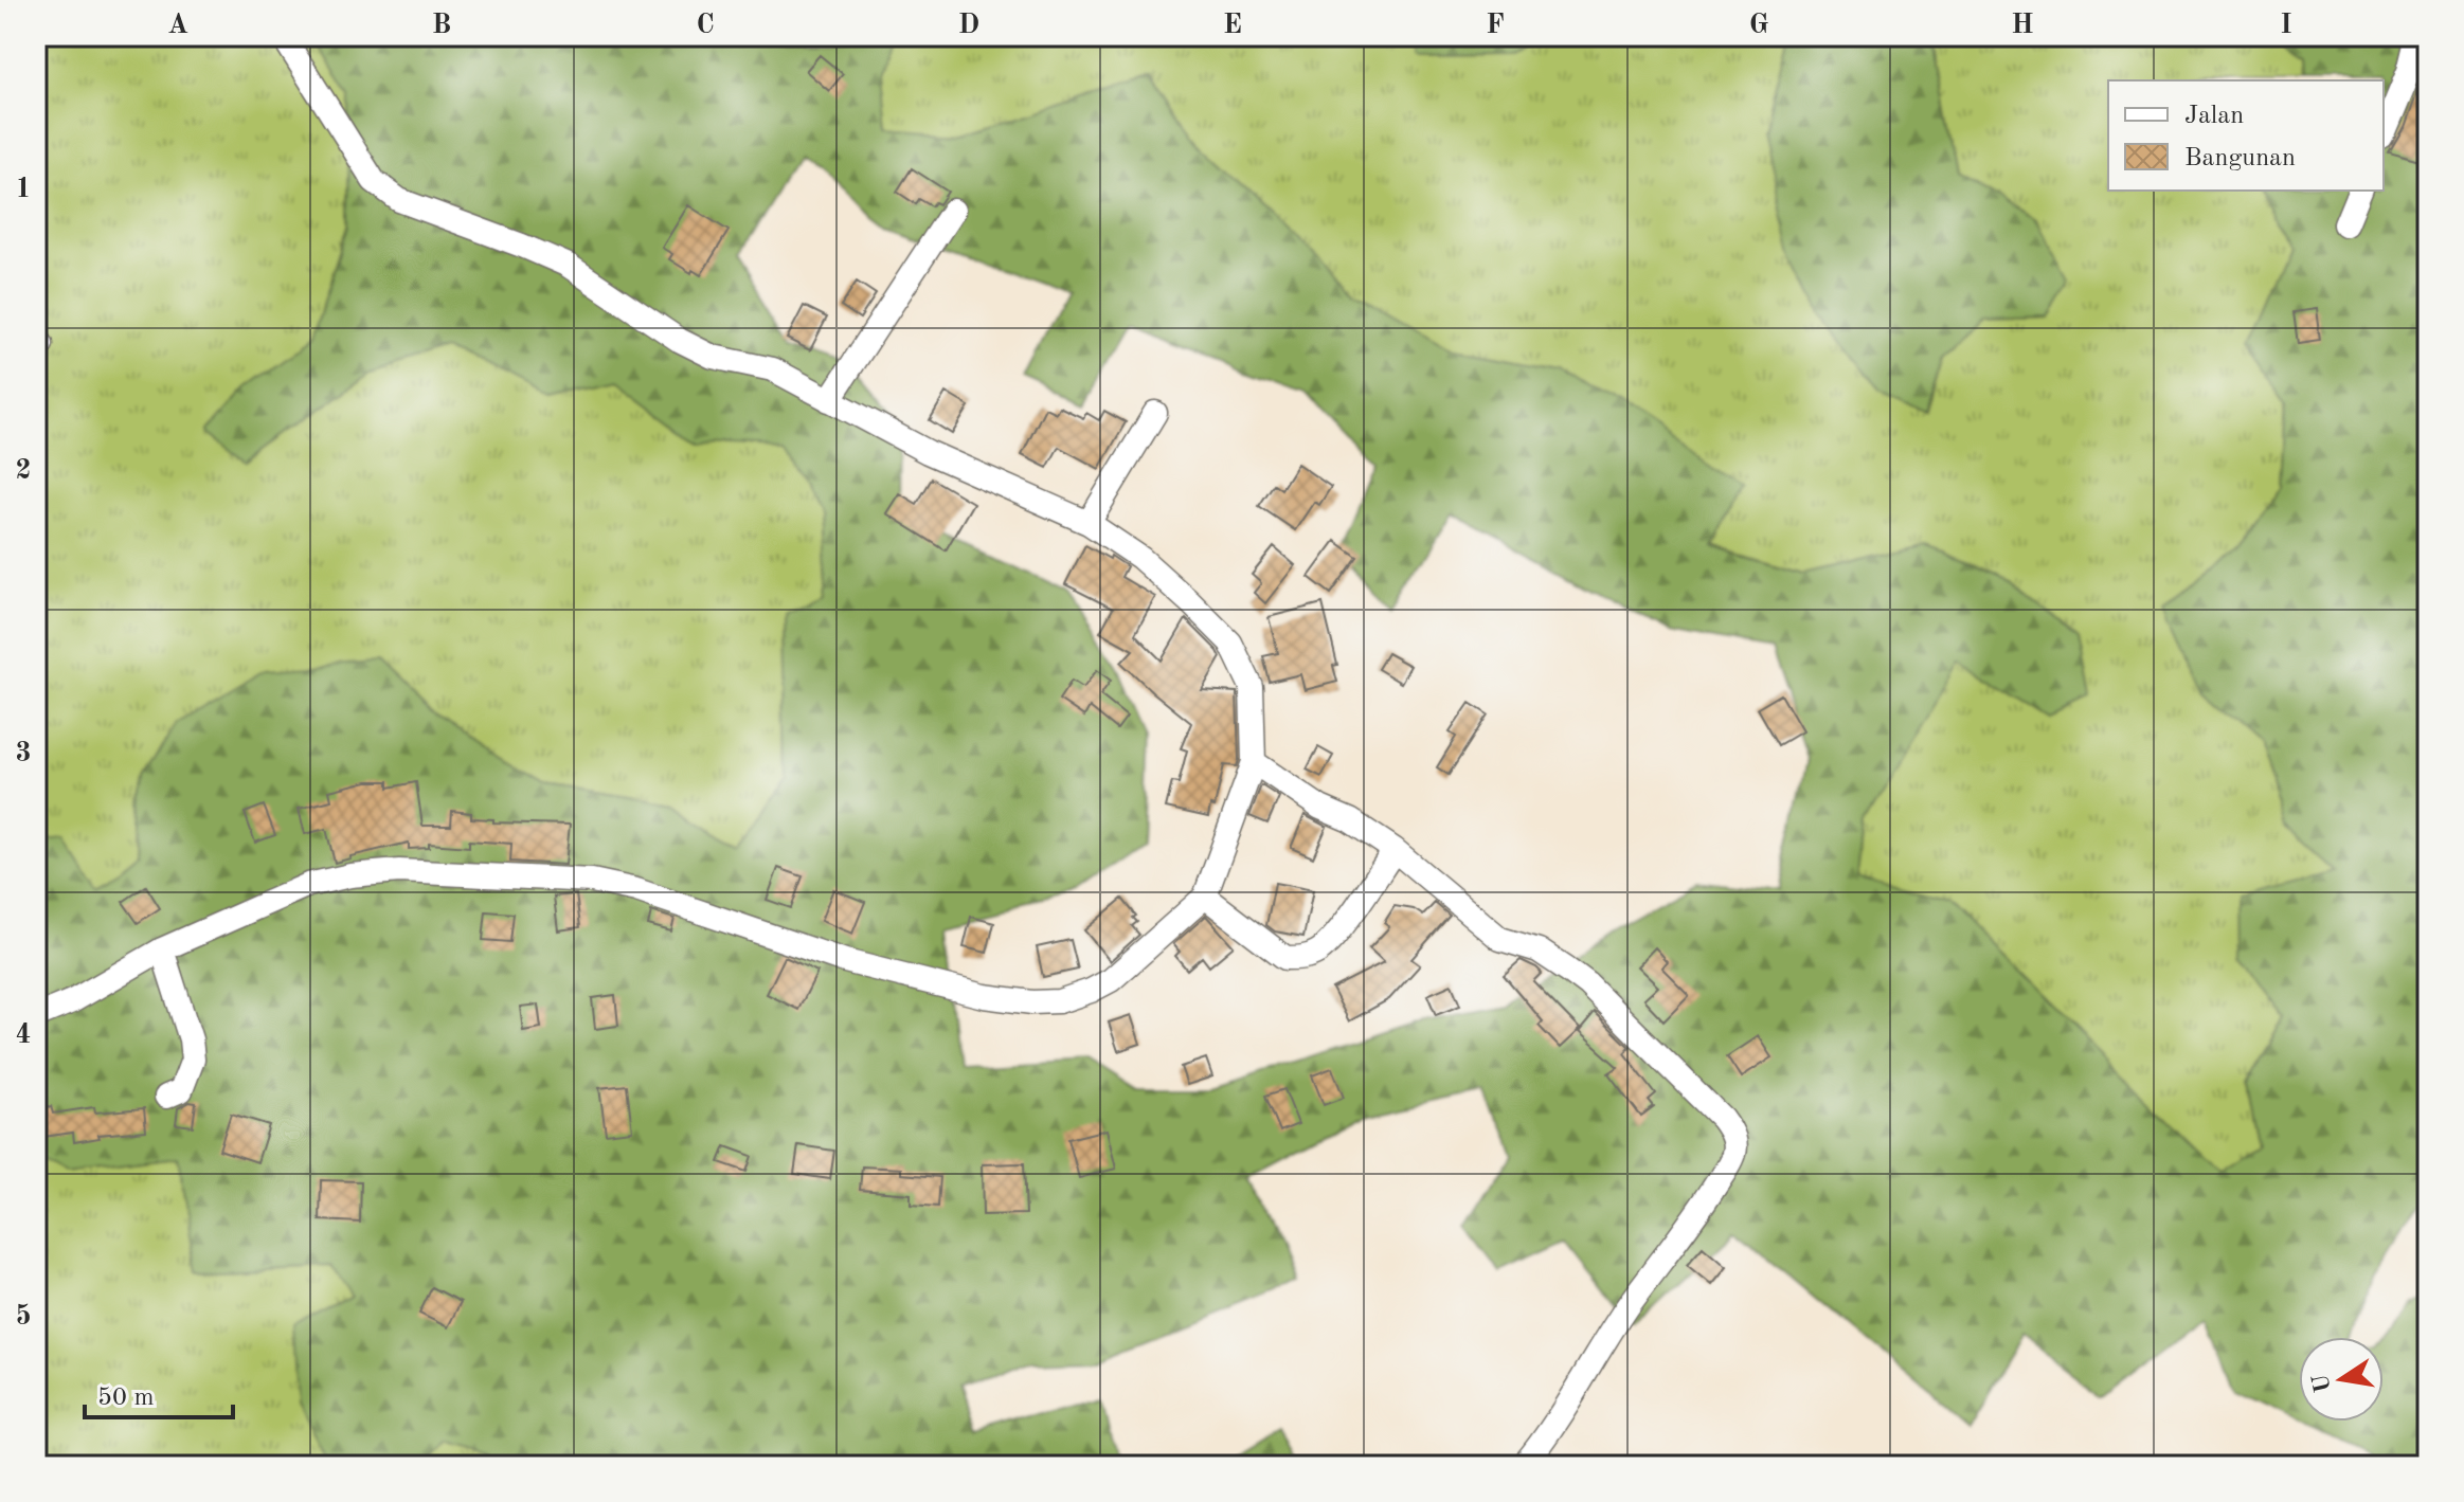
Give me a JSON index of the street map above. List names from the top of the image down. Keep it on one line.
{"legend":["Jalan","Bangunan"],"scale_bar":"50 m","north":"left","grid":{"columns":["A","B","C","D","E","F","G","H","I"],"rows":["1","2","3","4","5"]}}
